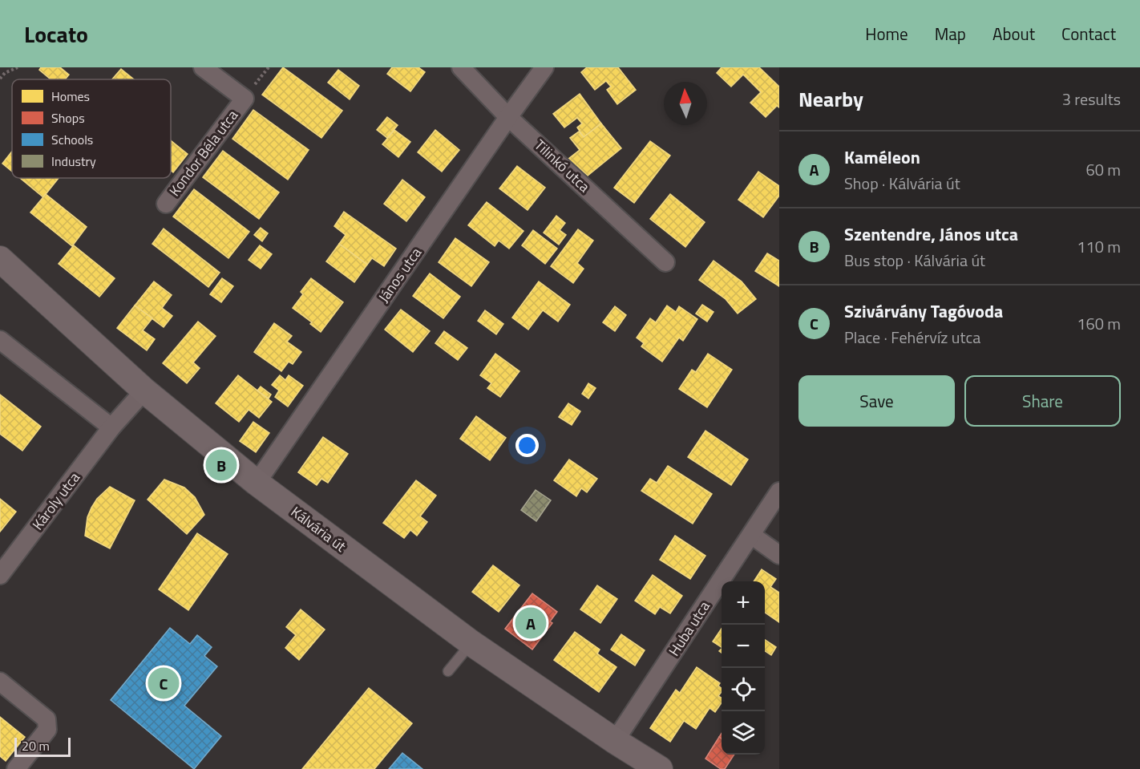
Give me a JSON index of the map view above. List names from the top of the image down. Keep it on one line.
{"streets":{"street":["Kondor Béla utca","Tilinkó utca","János utca","Károly utca","Kálvária út","Huba utca"]},"crossings":[["Tilinkó utca","János utca"],["János utca","Kálvária út"],["Károly utca","Kálvária út"],["Kálvária út","Huba utca"]],"legend":["Homes","Shops","Schools","Industry"],"scale_bar":"20 m","north":"top","page":{"header":"Locato","nav":["Home","Map","About","Contact"],"heading":["Nearby","3 results"],"list":[{"mark":"A","name":"Kaméleon","note":"Shop · Kálvária út","value":"60 m"},{"mark":"B","name":"Szentendre, János utca","note":"Bus stop · Kálvária út","value":"110 m"},{"mark":"C","name":"Szivárvány Tagóvoda","note":"Place · Fehérvíz utca","value":"160 m"}],"buttons":["Save","Share"],"pins":["B","A","C"],"map_buttons":["+","−"],"scale":"20 m"}}
